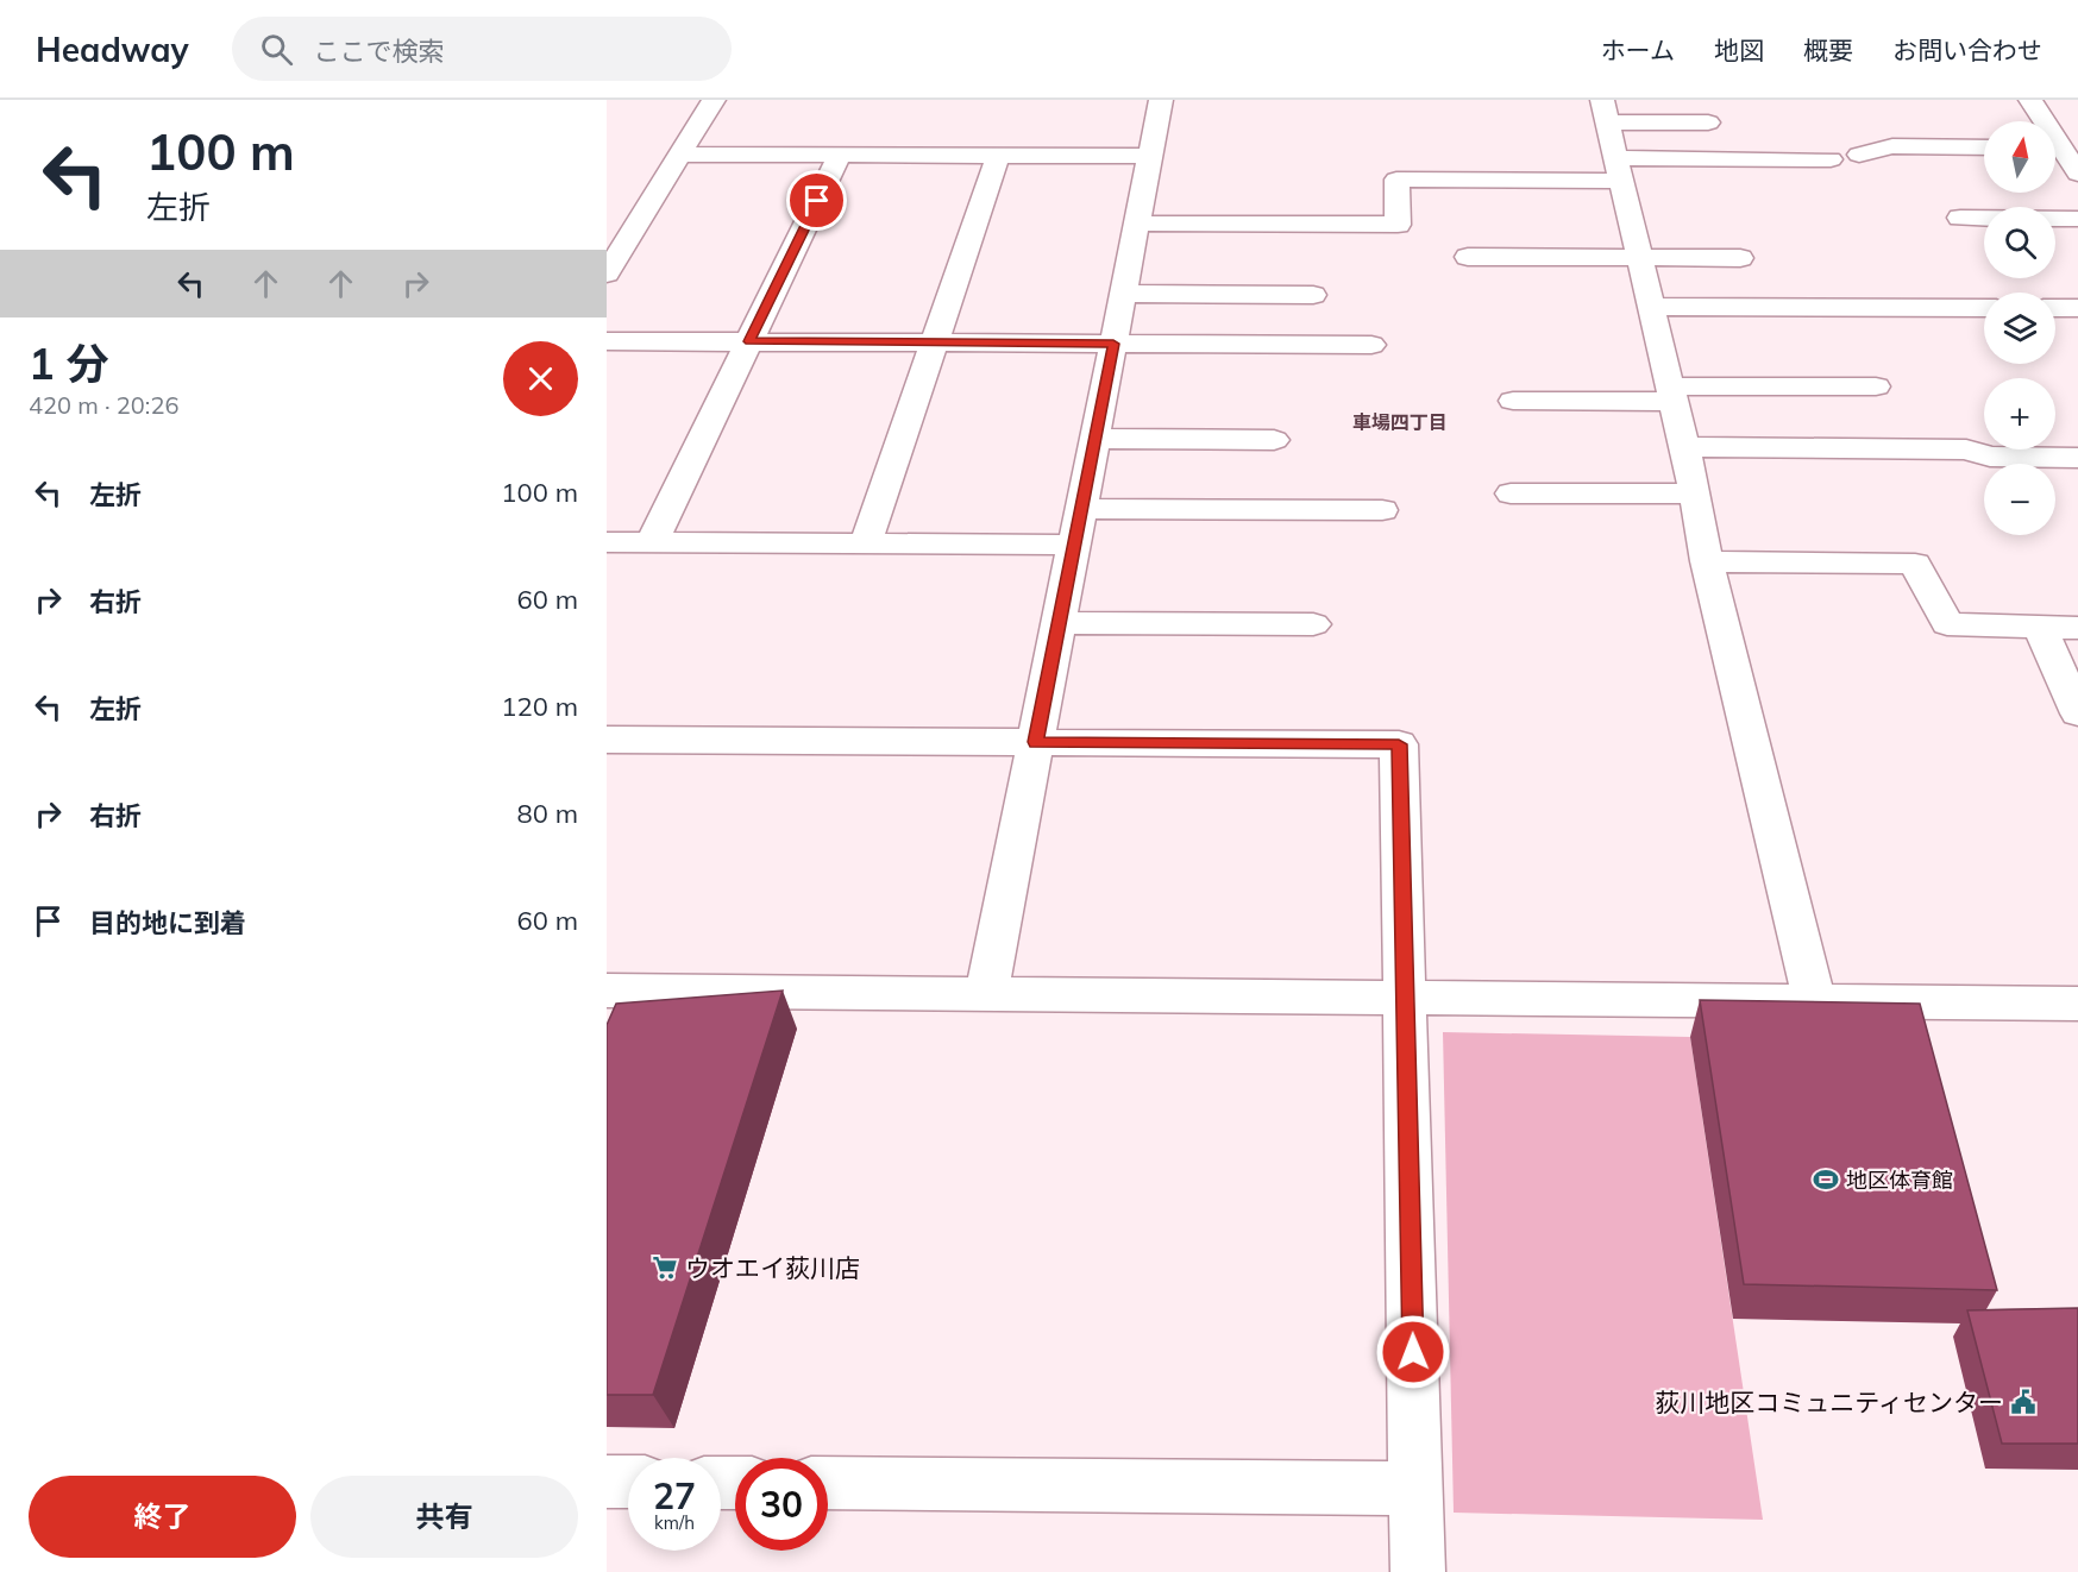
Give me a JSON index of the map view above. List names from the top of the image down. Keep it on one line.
{"districts":["車場四丁目"],"places":{"sports":["地区体育館"],"supermarket":["ウオエイ荻川店"],"public building":["荻川地区コミュニティセンター"]},"north":"top","page":{"header":"Headway","search":"ここで検索","nav":["ホーム","地図","概要","お問い合わせ"],"turn":["100 m","左折"],"map_buttons":["+","−"],"heading":["1 分","420 m · 20:26"],"list":[{"name":"左折","value":"100 m"},{"name":"右折","value":"60 m"},{"name":"左折","value":"120 m"},{"name":"右折","value":"80 m"},{"name":"目的地に到着","value":"60 m"}],"speed":"27 km/h","limit":"30","buttons":["終了","共有"]}}
